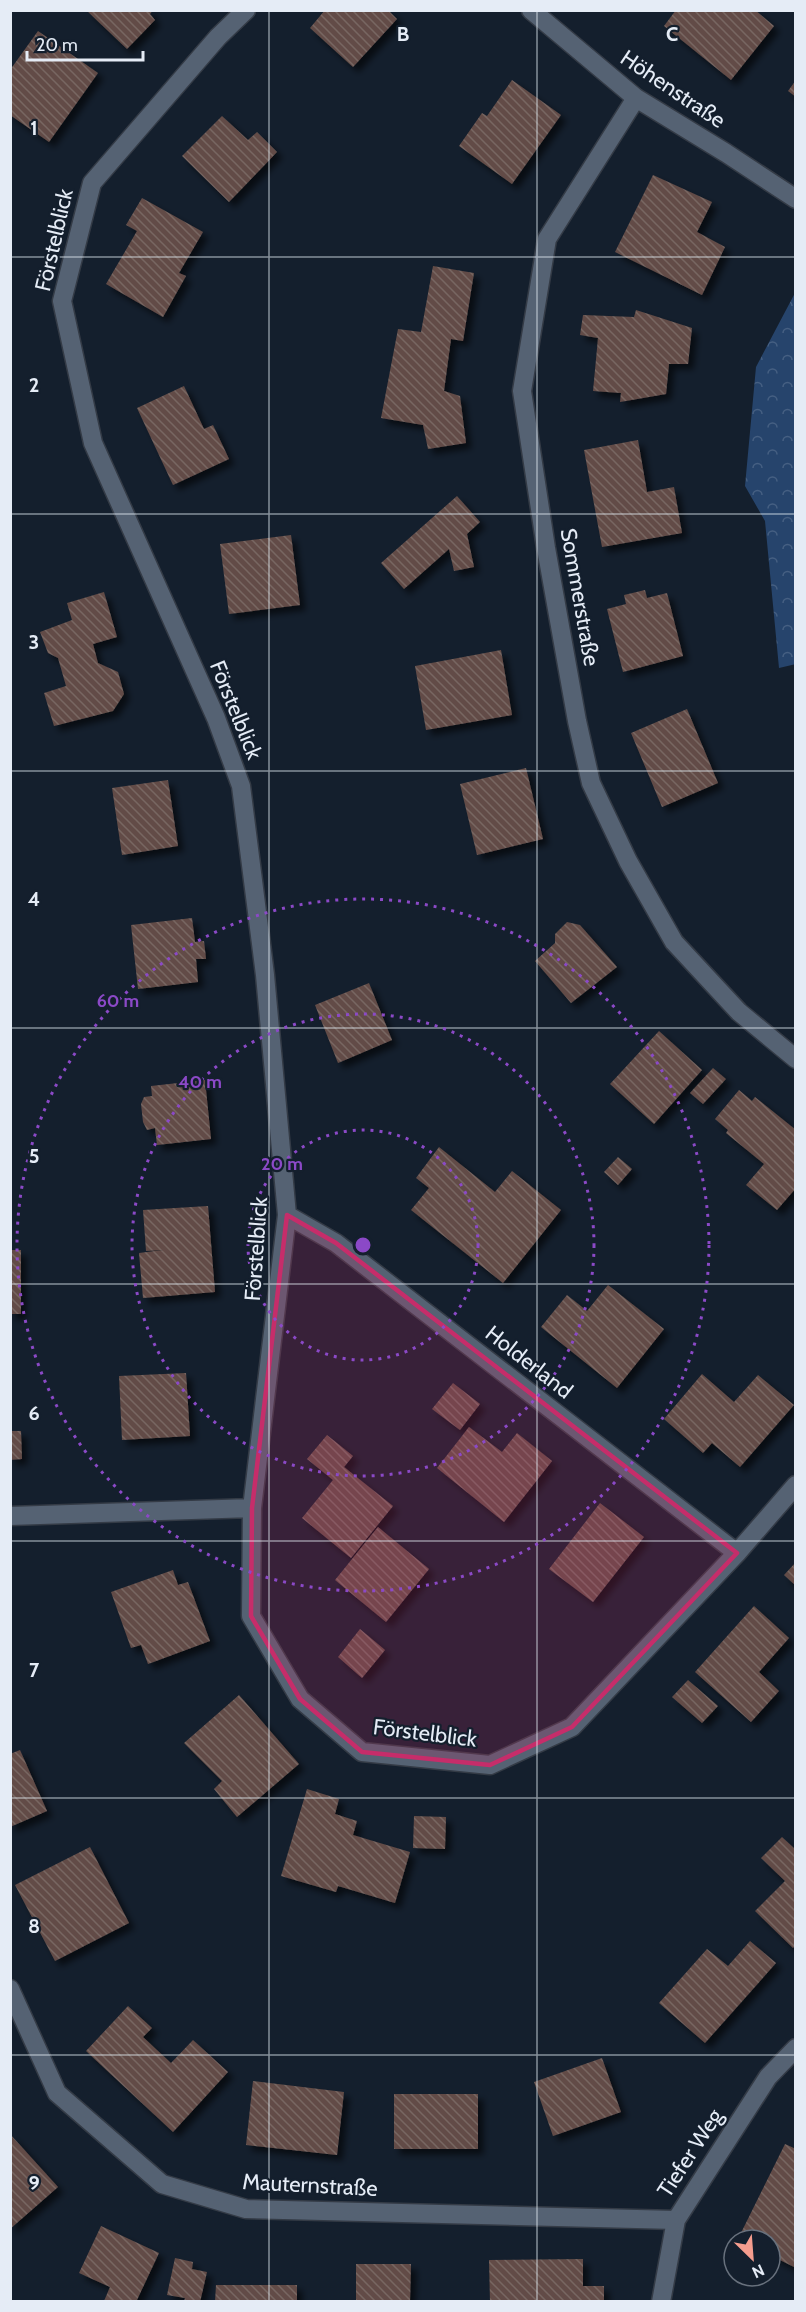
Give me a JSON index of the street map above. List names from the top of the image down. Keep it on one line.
{"streets":{"street":["Höhenstraße","Förstelblick","Sommerstraße","Holderland","Tiefer Weg","Mauternstraße"]},"crossings":[["Höhenstraße","Sommerstraße"],["Förstelblick","Holderland"],["Tiefer Weg","Mauternstraße"]],"scale_bar":"20 m","north":"bottom right","grid":{"columns":["B","C"],"rows":["1","2","3","4","5","6","7","8","9"]},"rings":["60 m","40 m","20 m"]}
